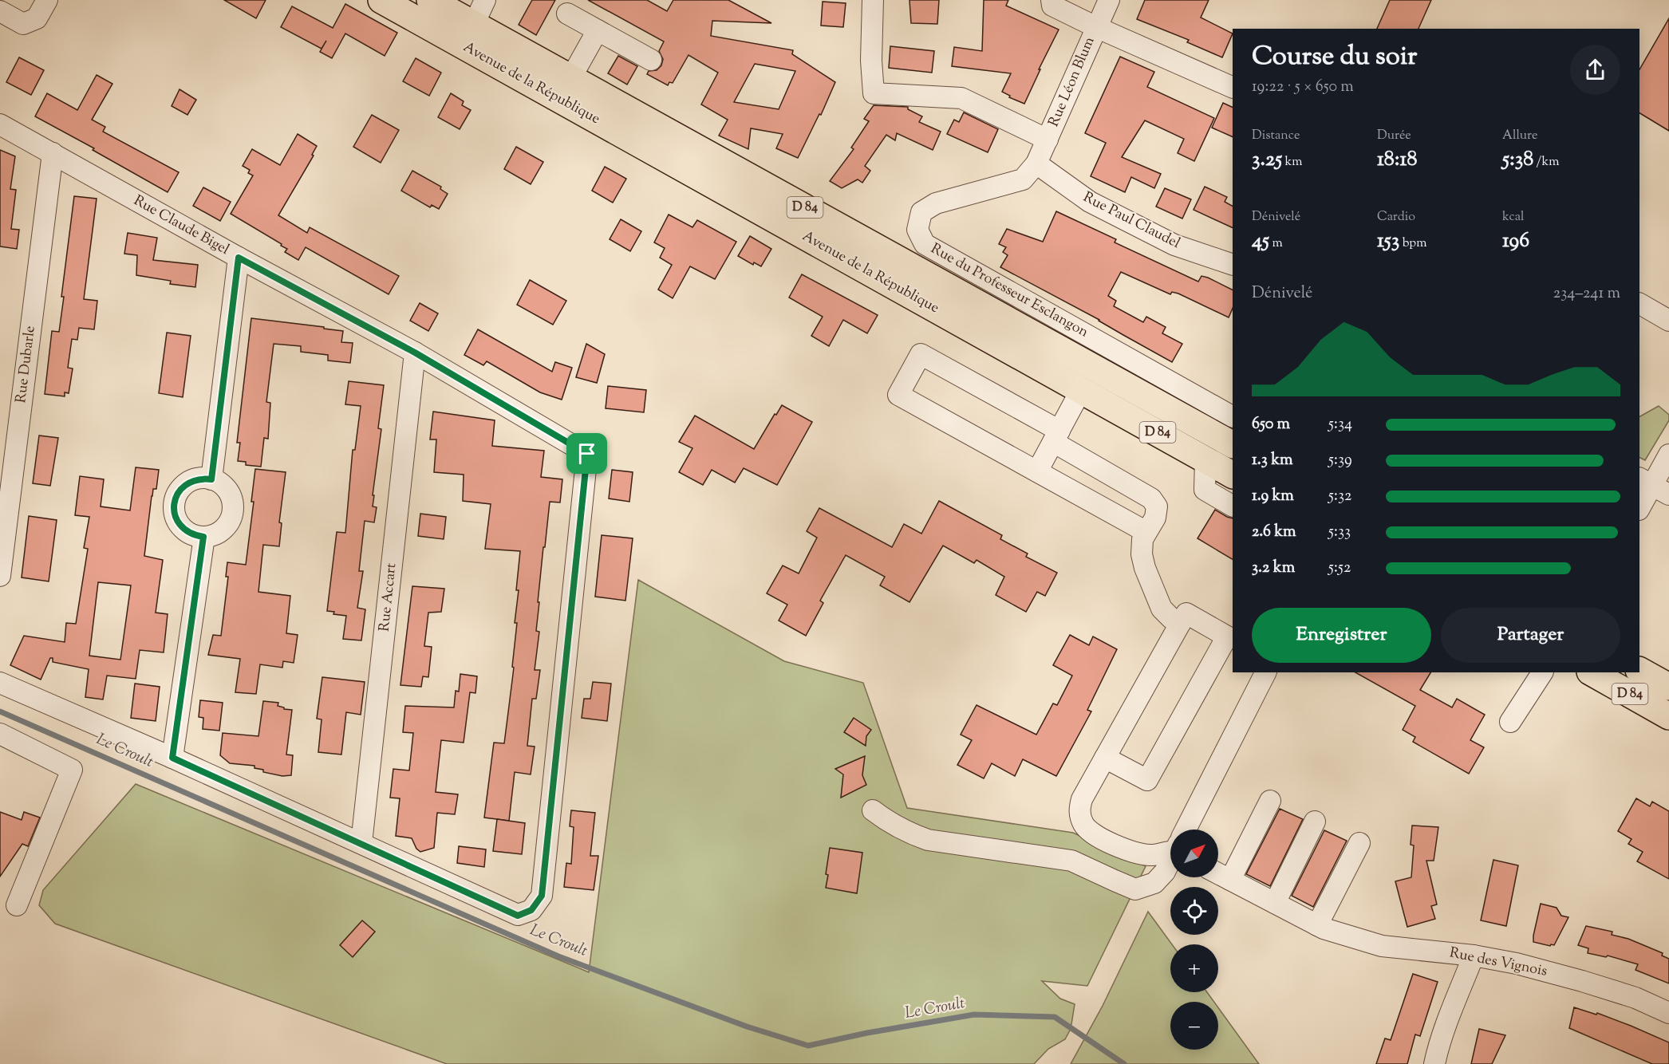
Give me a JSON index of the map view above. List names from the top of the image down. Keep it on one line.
{"streets":{"main road":["Avenue de la République","D 84"],"street":["Rue Léon Blum","Rue Paul Claudel","Rue Claude Bigel","Rue du Professeur Esclangon","Rue Dubarle","Rue Accart","Rue des Vignois"]},"crossings":[["Rue Léon Blum","Rue Paul Claudel"],["Rue Léon Blum","Rue du Professeur Esclangon"],["Rue Paul Claudel","Rue du Professeur Esclangon"],["Rue Claude Bigel","Rue Dubarle"],["Rue Claude Bigel","Rue Accart"]],"water":["Le Croult"],"north":"top right","page":{"heading":["Course du soir","19:22 · 5 × 650 m"],"stats":[["Distance","3.25 km"],["Durée","18:18"],["Allure","5:38 /km"],["Dénivelé","45 m"],["Cardio","153 bpm"],["kcal","196"]],"chart":["Dénivelé","234–241 m"],"list":[{"name":"650 m","note":"5:34"},{"name":"1.3 km","note":"5:39"},{"name":"1.9 km","note":"5:32"},{"name":"2.6 km","note":"5:33"},{"name":"3.2 km","note":"5:52"}],"buttons":["Enregistrer","Partager"],"map_buttons":["+","−"]}}
